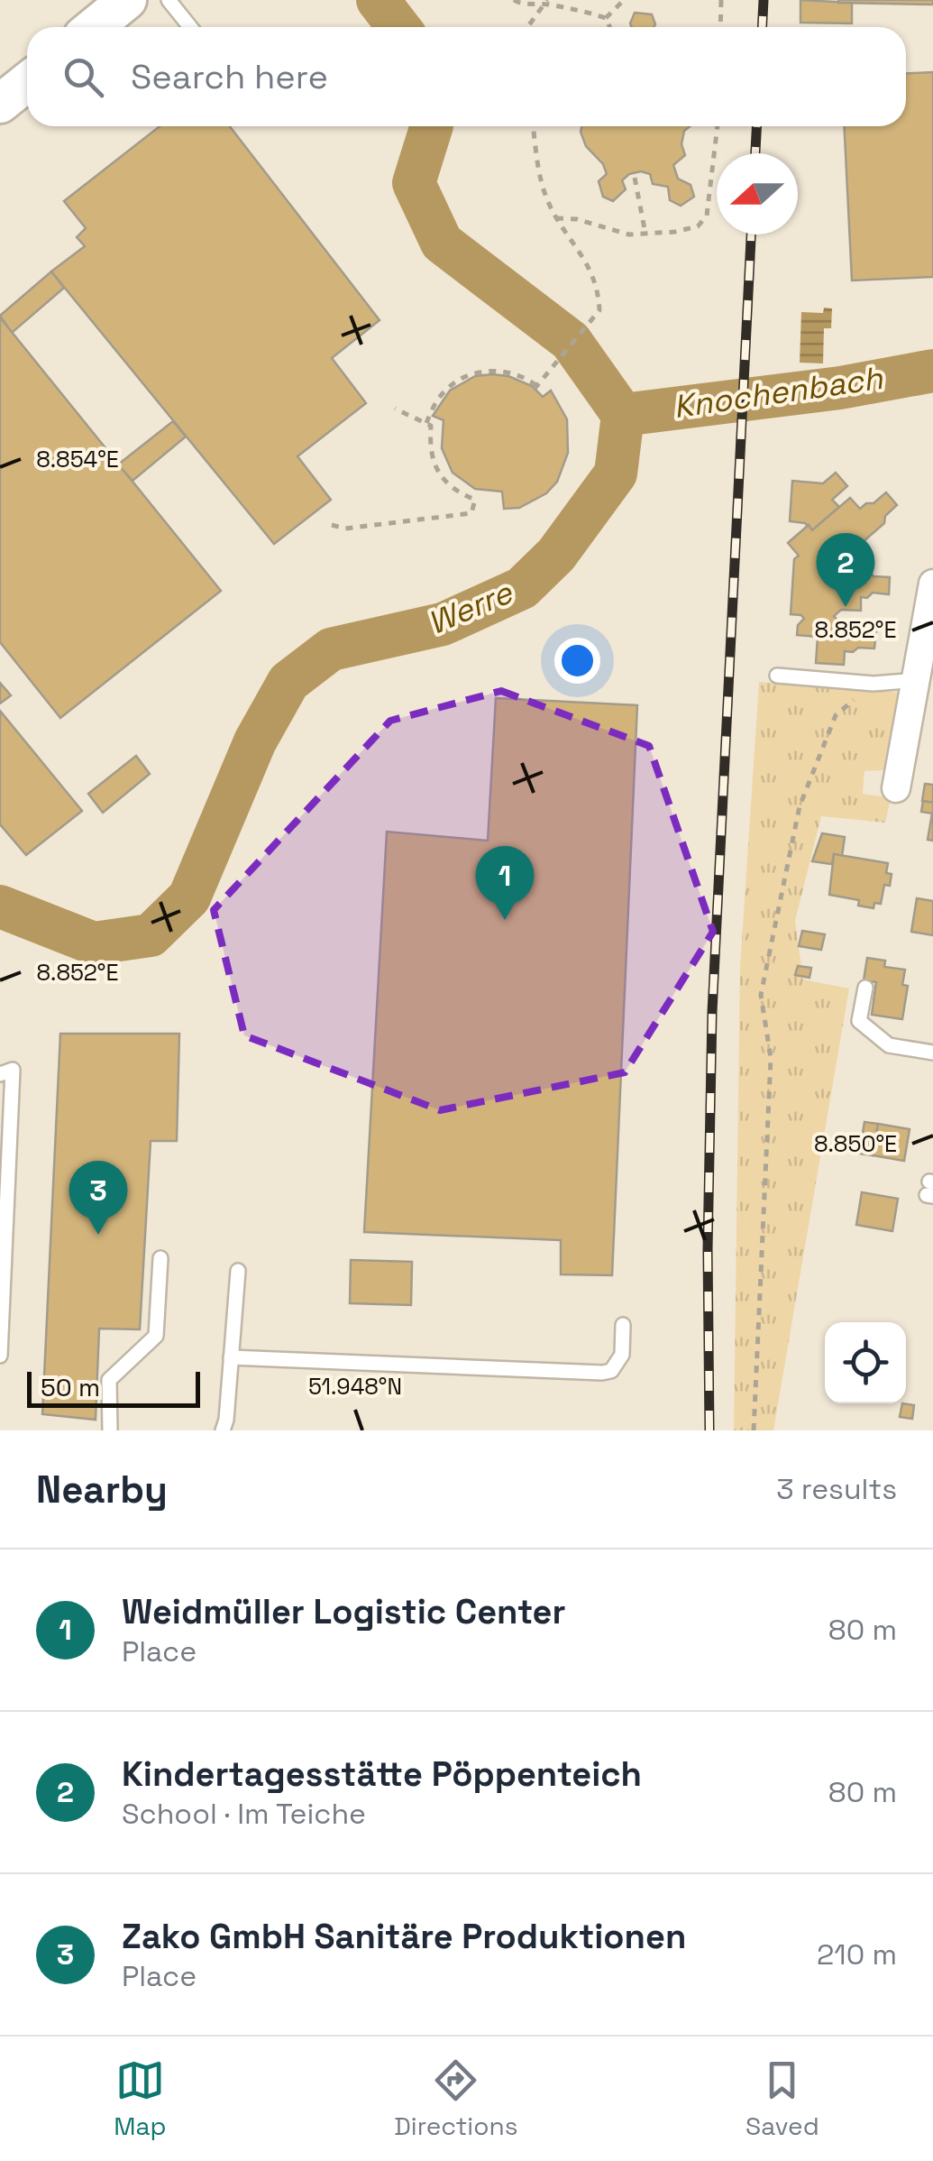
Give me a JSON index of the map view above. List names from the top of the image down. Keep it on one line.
{"water":["Knochenbach","Werre"],"scale_bar":"50 m","north":"left","page":{"search":"Search here","pins":["2","1","3"],"scale":"50 m","heading":["Nearby","3 results"],"list":[{"mark":"1","name":"Weidmüller Logistic Center","note":"Place","value":"80 m"},{"mark":"2","name":"Kindertagesstätte Pöppenteich","note":"School · Im Teiche","value":"80 m"},{"mark":"3","name":"Zako GmbH Sanitäre Produktionen","note":"Place","value":"210 m"}],"nav":["Map","Directions","Saved"]},"coordinates":["8.854°E","8.852°E","8.850°E","51.948°N"]}
